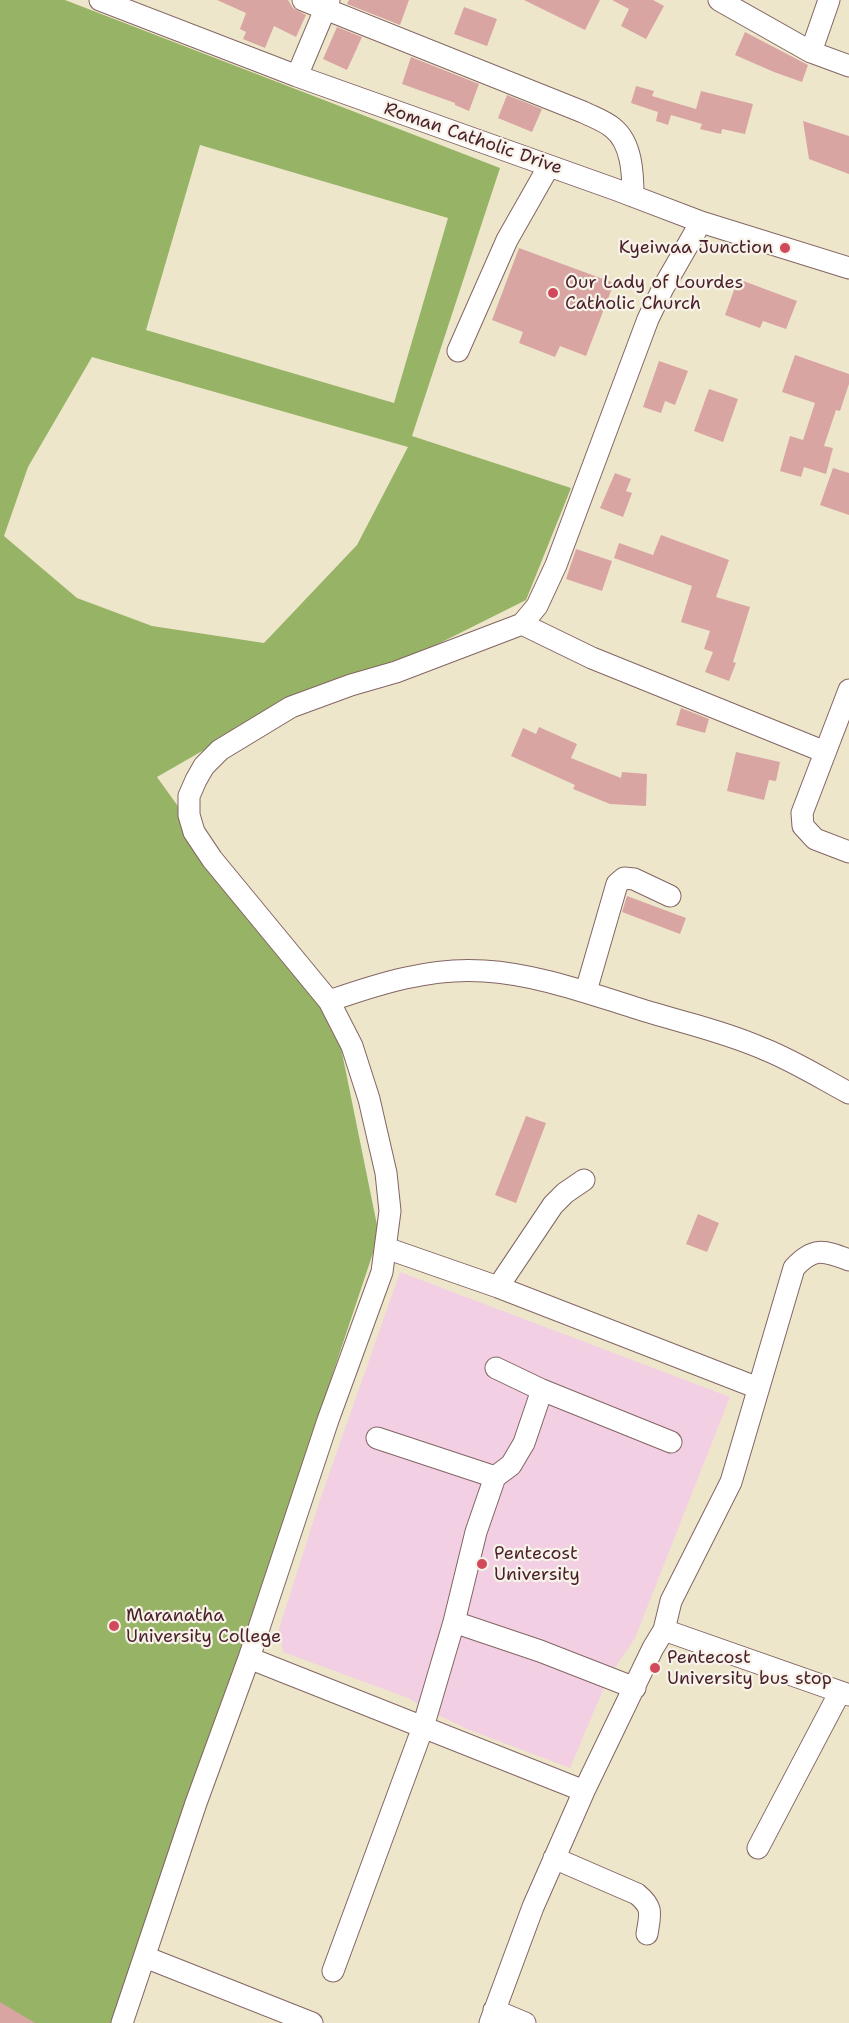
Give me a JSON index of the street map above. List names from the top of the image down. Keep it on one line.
{"streets":{"street":["Roman Catholic Drive"]},"places":["Kyeiwaa Junction","Our Lady of Lourdes Catholic Church","Pentecost University","Maranatha University College","Pentecost University bus stop"]}
